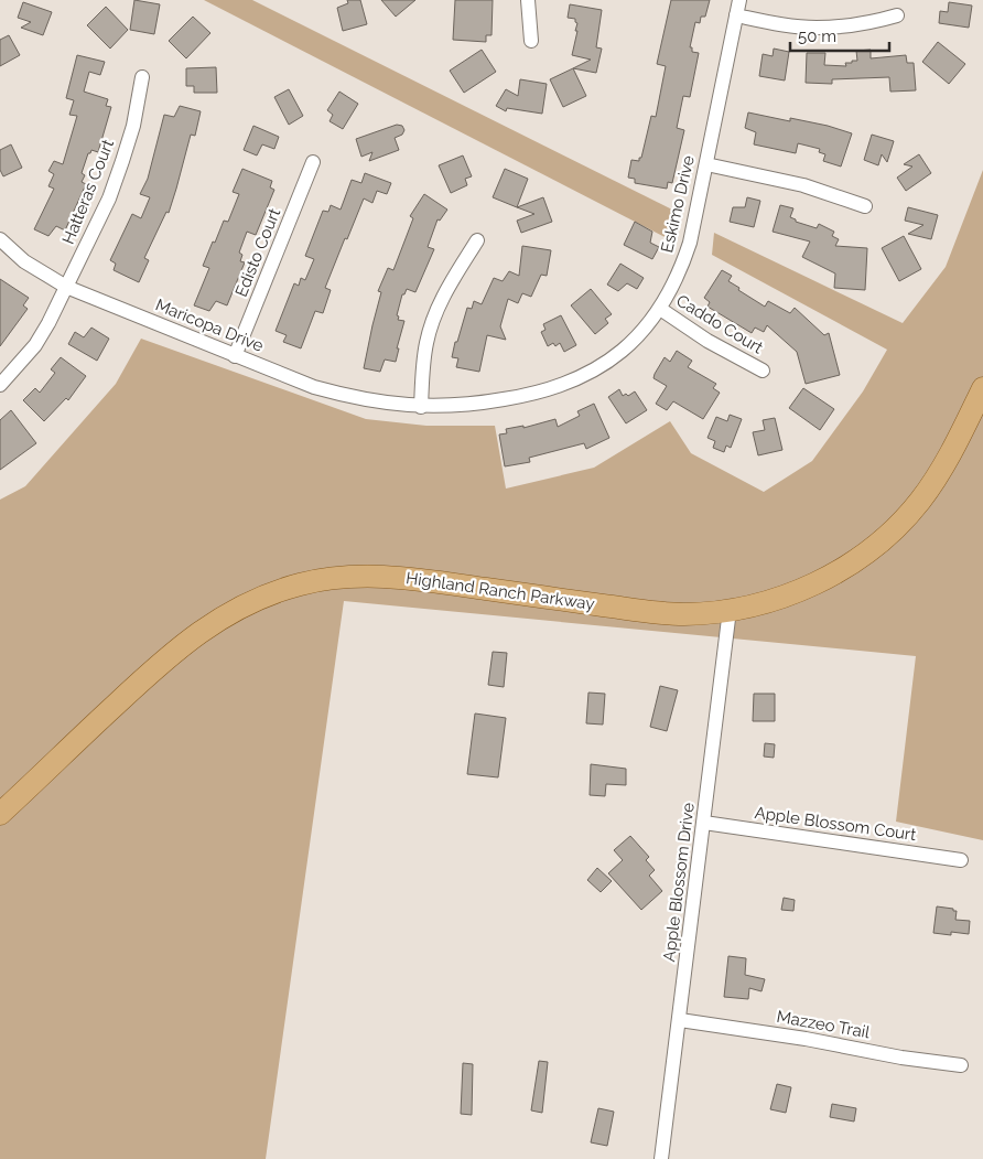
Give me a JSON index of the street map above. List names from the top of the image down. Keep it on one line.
{"streets":{"main road":["Highland Ranch Parkway"],"street":["Hatteras Court","Eskimo Drive","Edisto Court","Caddo Court","Maricopa Drive","Apple Blossom Court","Apple Blossom Drive","Mazzeo Trail"]},"crossings":[["Hatteras Court","Maricopa Drive"],["Eskimo Drive","Caddo Court"],["Eskimo Drive","Maricopa Drive"],["Edisto Court","Maricopa Drive"],["Highland Ranch Parkway","Apple Blossom Drive"],["Apple Blossom Court","Apple Blossom Drive"],["Apple Blossom Drive","Mazzeo Trail"]],"scale_bar":"50 m"}
